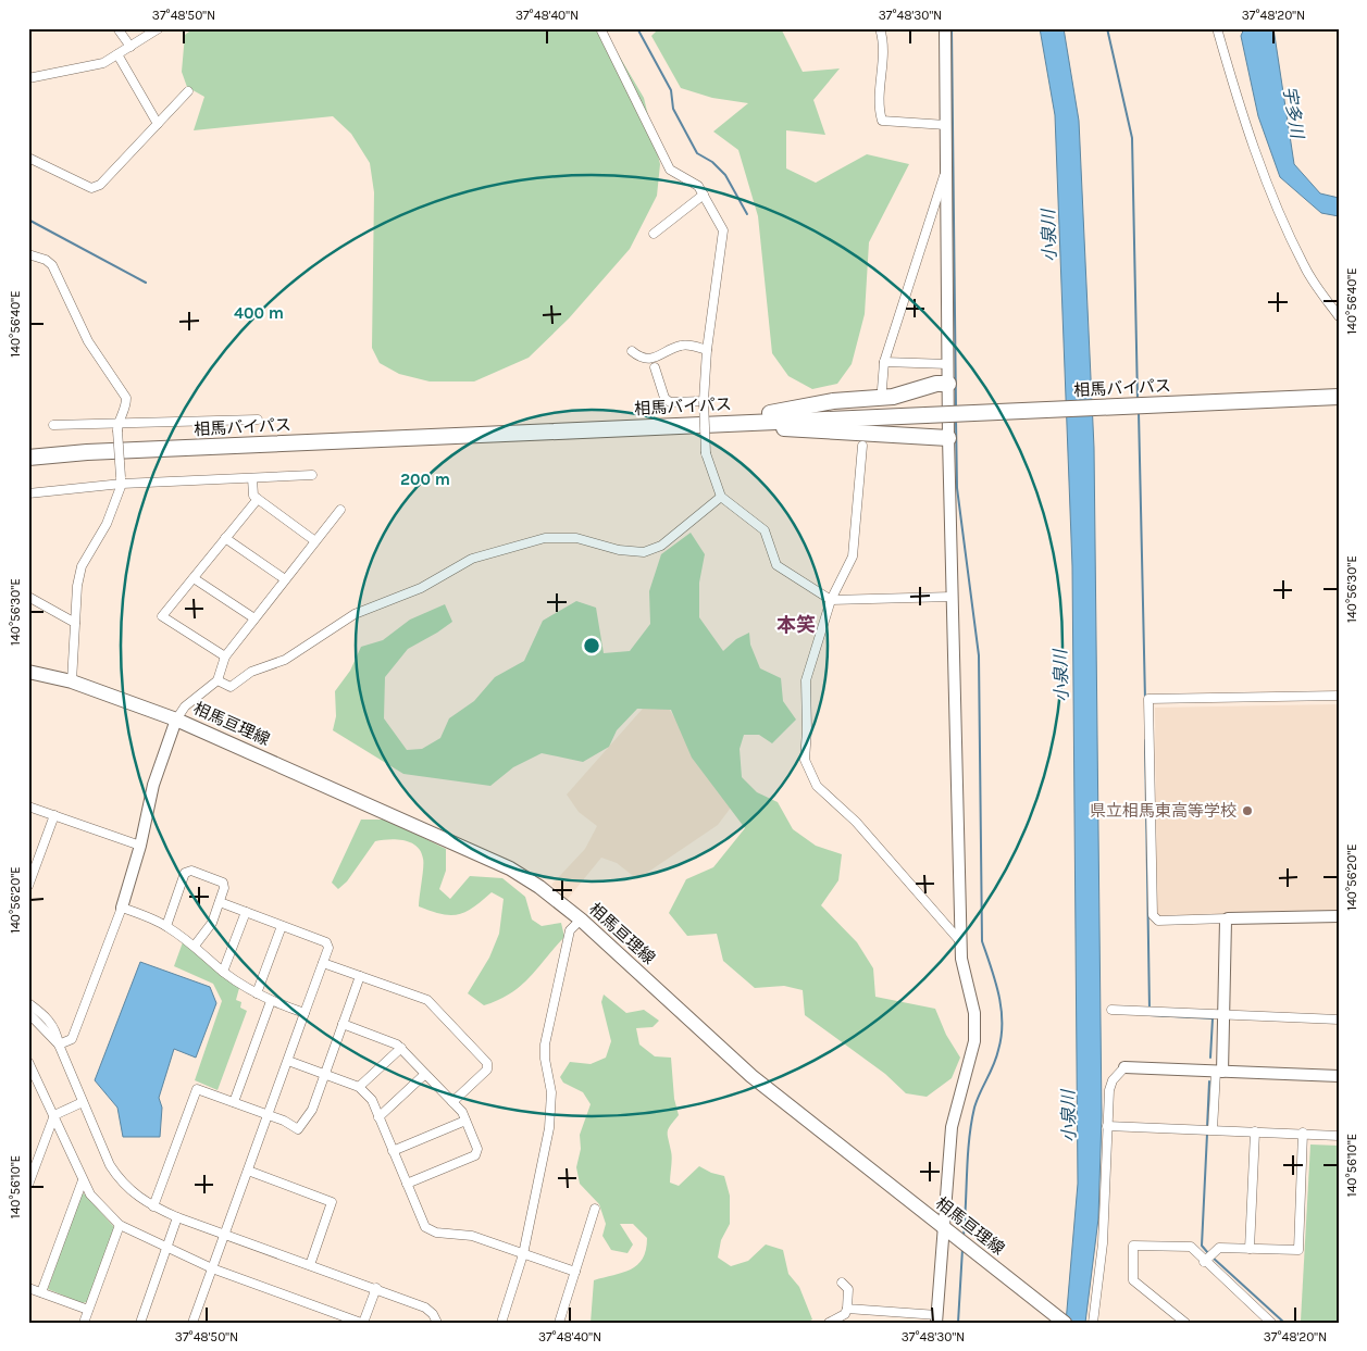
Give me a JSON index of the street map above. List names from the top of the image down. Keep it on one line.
{"streets":{"highway":["相馬バイパス"],"main road":["相馬亘理線"]},"districts":["本笑"],"water":["宇多川","小泉川"],"places":["県立相馬東高等学校"],"coordinates":["37°48'50\"N","37°48'40\"N","37°48'30\"N","37°48'20\"N","140°56'40\"E","140°56'30\"E","140°56'20\"E","140°56'10\"E"],"rings":["400 m","200 m"]}
